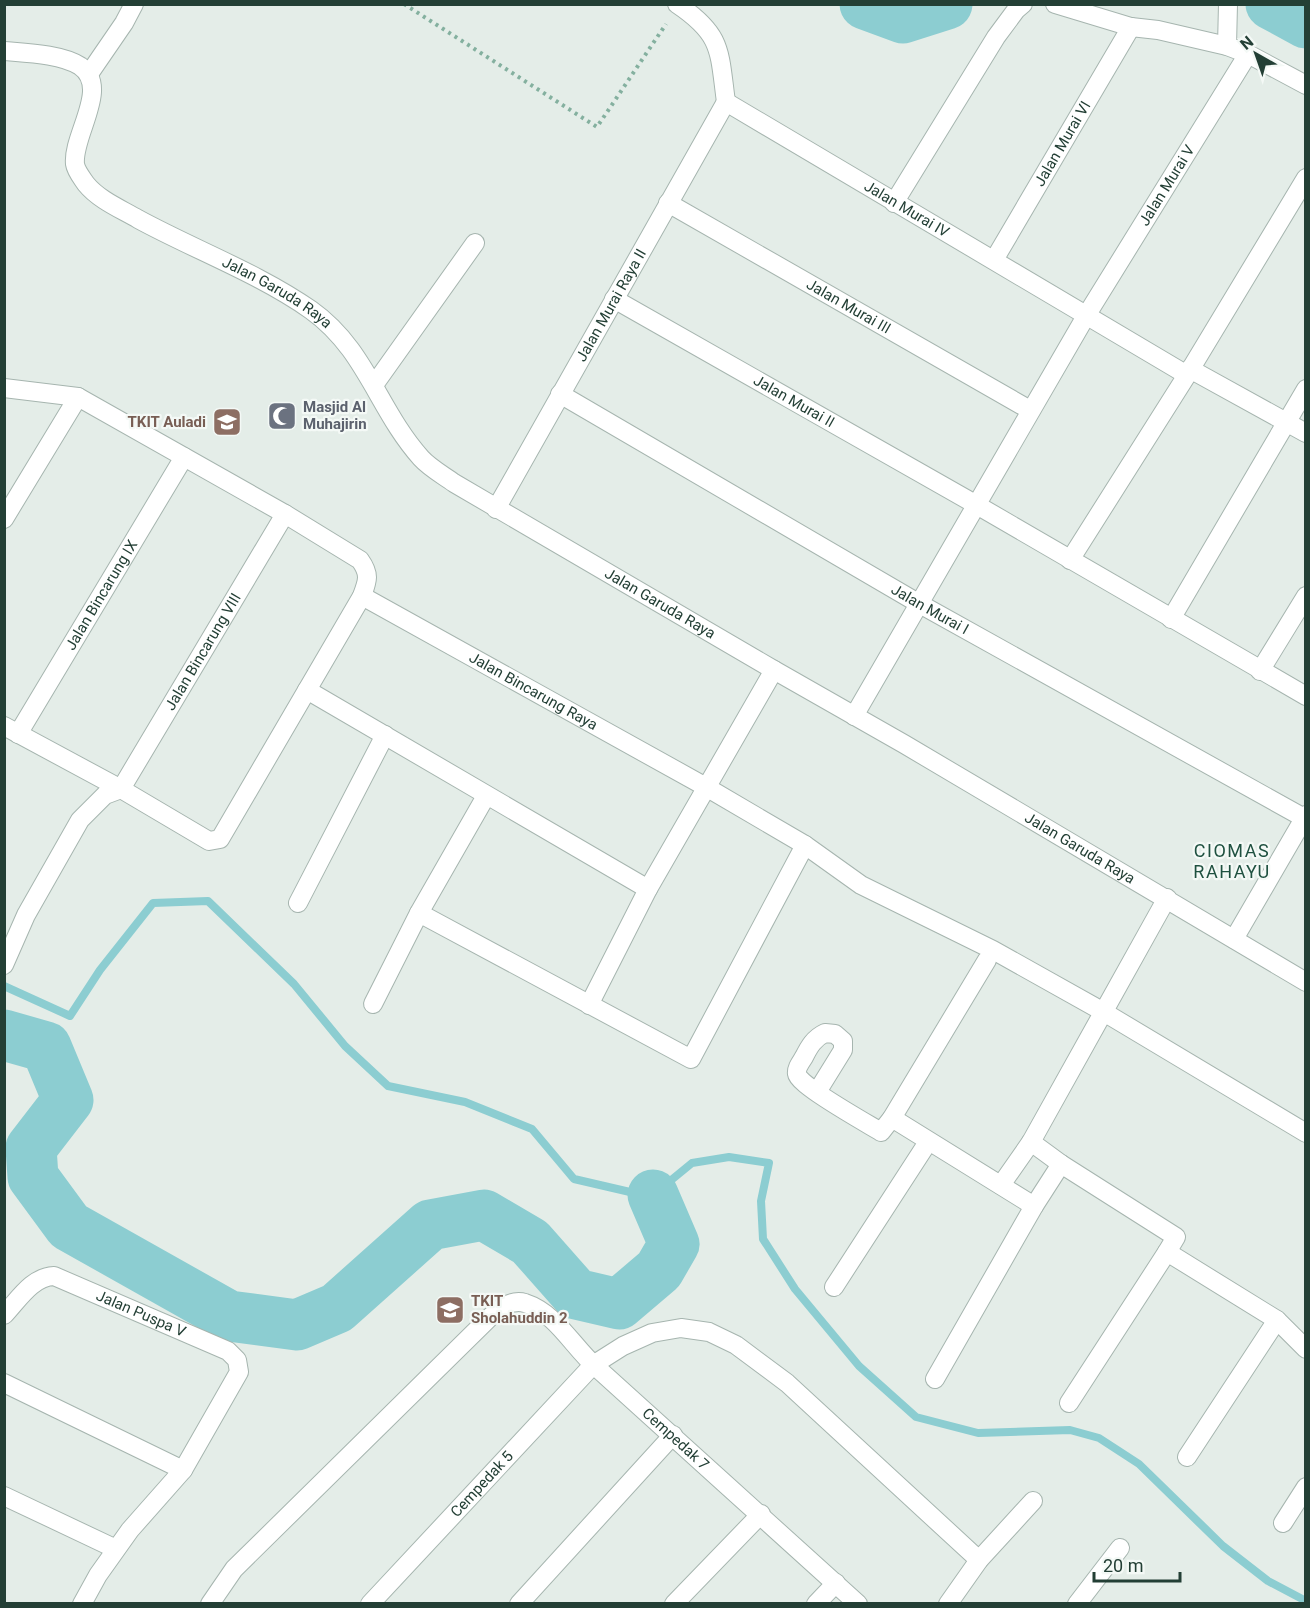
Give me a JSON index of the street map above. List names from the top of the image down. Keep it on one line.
{"streets":{"street":["Jalan Murai VI","Jalan Murai V","Jalan Murai IV","Jalan Garuda Raya","Jalan Murai Raya II","Jalan Murai III","Jalan Murai II","Jalan Bincarung IX","Jalan Murai I","Jalan Bincarung VIII","Jalan Bincarung Raya","Jalan Puspa V","Cempedak 7","Cempedak 5"]},"crossings":[["Jalan Murai VI","Jalan Murai IV"],["Jalan Murai V","Jalan Murai IV"],["Jalan Murai V","Jalan Garuda Raya"],["Jalan Murai V","Jalan Murai III"],["Jalan Murai V","Jalan Murai II"],["Jalan Murai V","Jalan Murai I"],["Jalan Murai IV","Jalan Murai Raya II"],["Jalan Garuda Raya","Jalan Murai Raya II"],["Jalan Murai Raya II","Jalan Murai III"],["Jalan Murai Raya II","Jalan Murai II"],["Jalan Murai Raya II","Jalan Murai I"],["Cempedak 7","Cempedak 5"]],"districts":["CIOMAS RAHAYU"],"places":{"mosque":["Masjid Al Muhajirin"],"school or university":["TKIT Auladi","TKIT Sholahuddin 2"]},"scale_bar":"20 m","north":"top left"}
